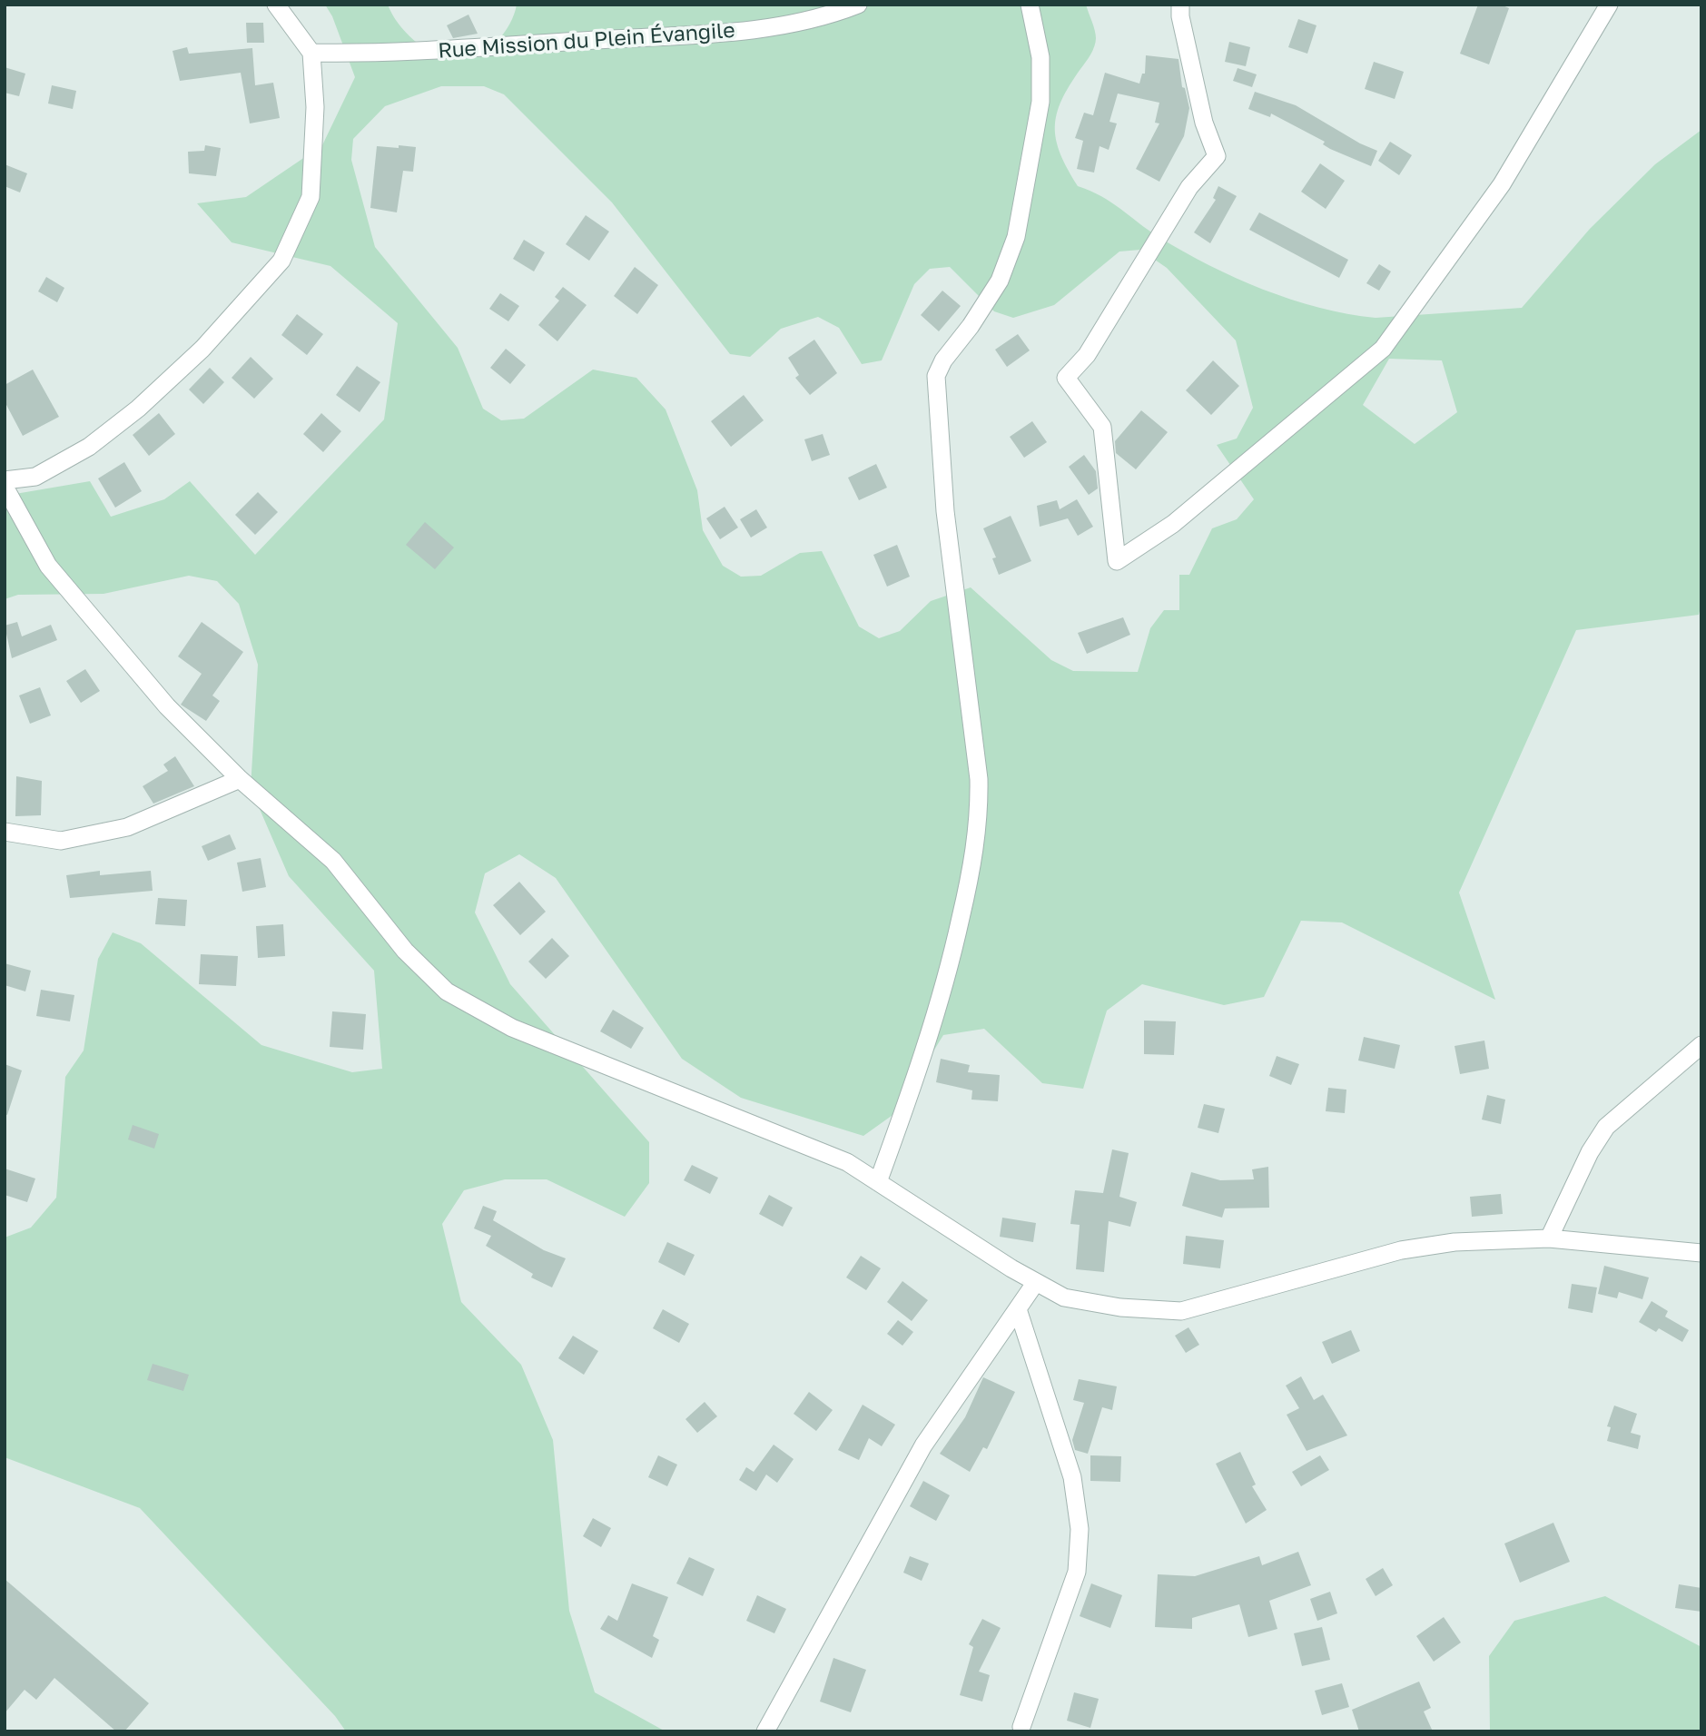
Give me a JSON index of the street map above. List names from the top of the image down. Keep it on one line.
{"streets":{"street":["Rue Mission du Plein Évangile"]}}
